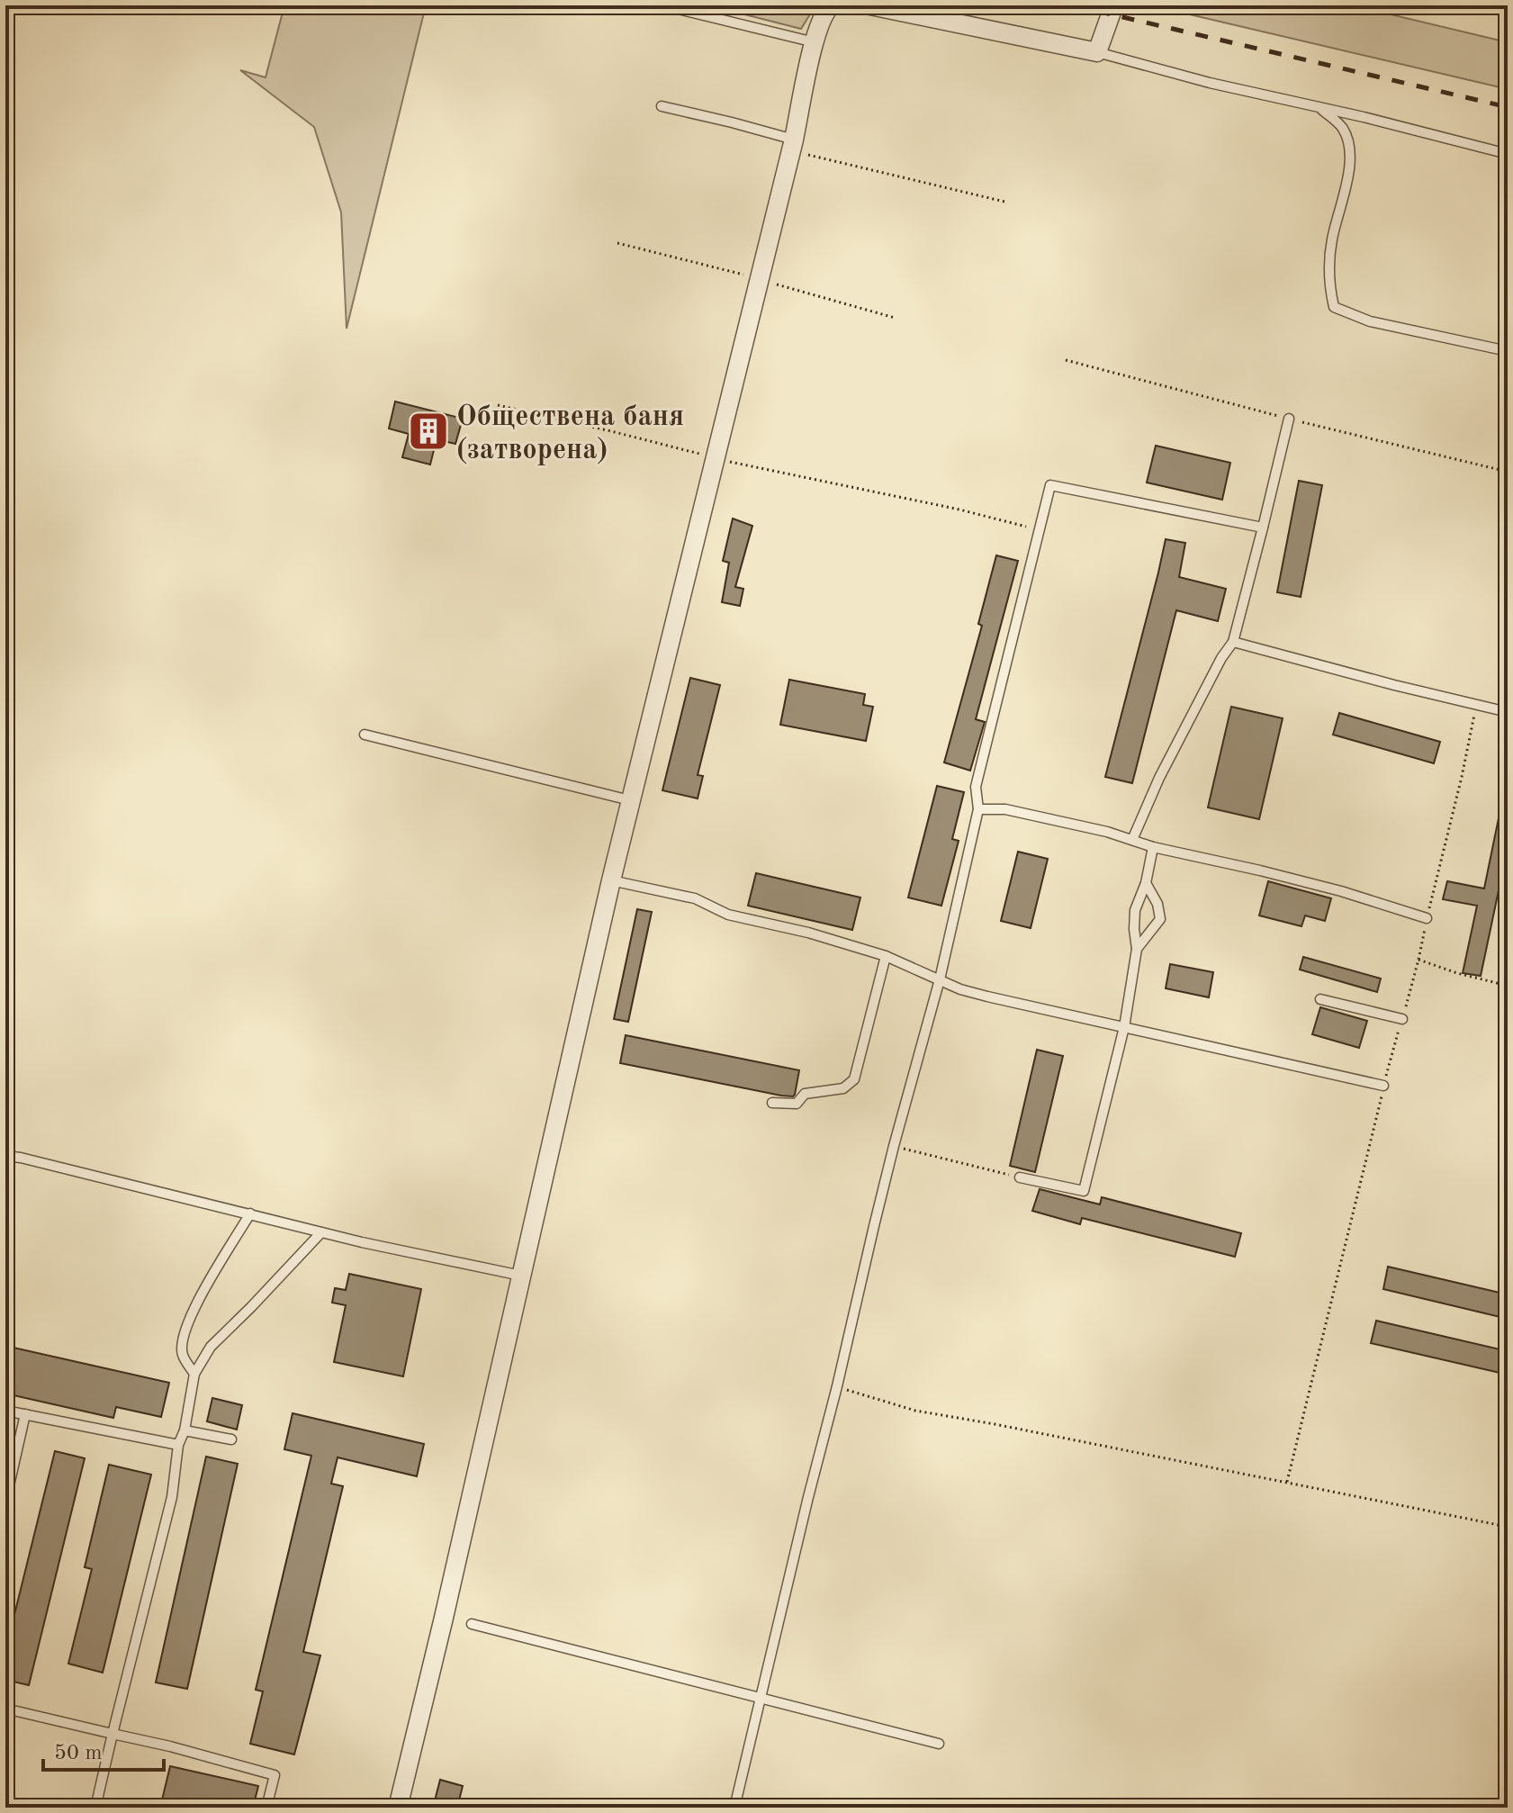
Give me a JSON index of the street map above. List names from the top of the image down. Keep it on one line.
{"places":{"building":["Обществена баня (затворена)"]},"scale_bar":"50 m"}
